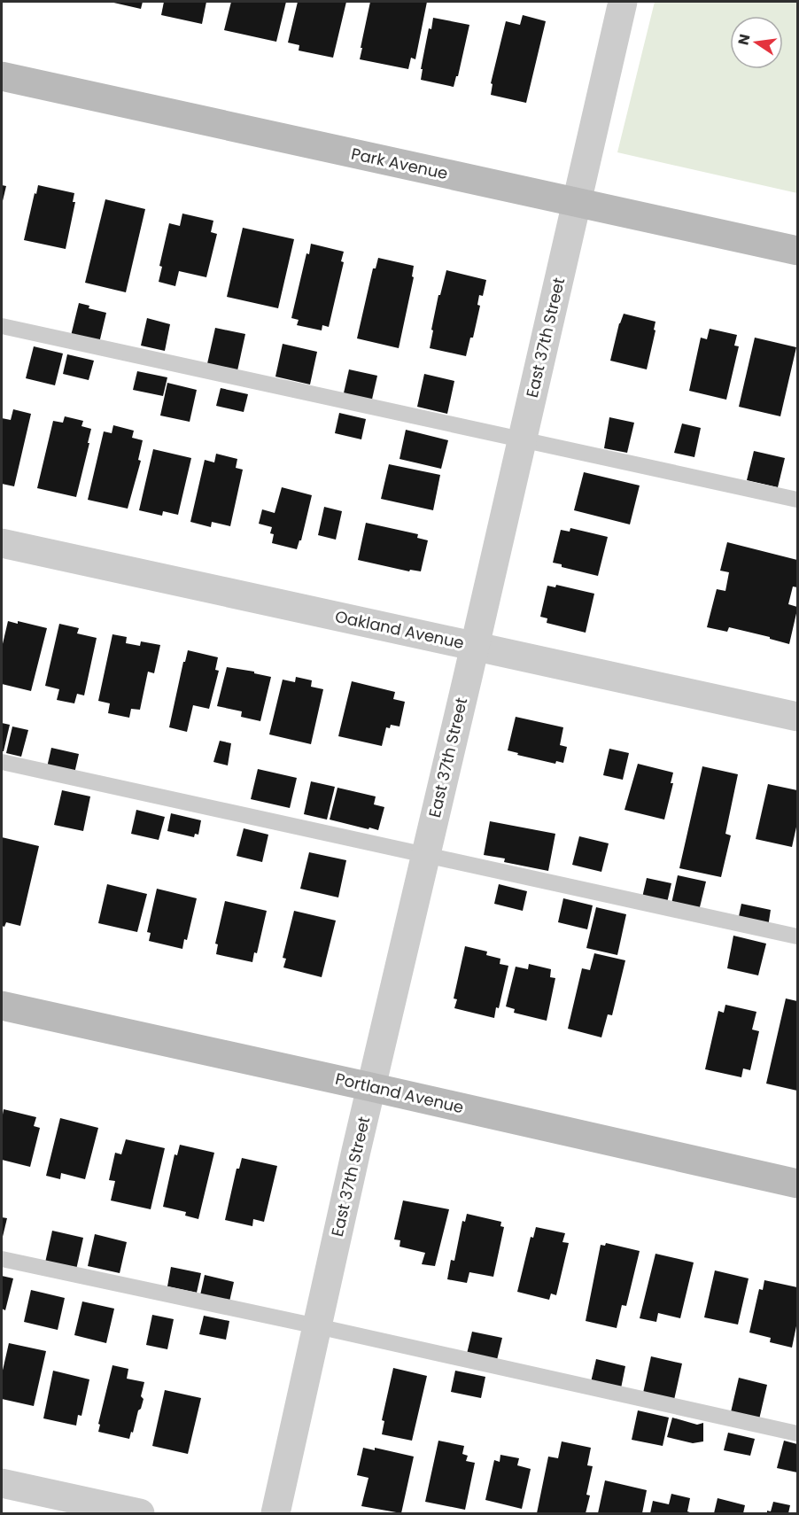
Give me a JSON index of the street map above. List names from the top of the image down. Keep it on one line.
{"streets":{"street":["Park Avenue","East 37th Street","Oakland Avenue","Portland Avenue"]},"crossings":[["Park Avenue","East 37th Street"],["East 37th Street","Oakland Avenue"],["East 37th Street","Portland Avenue"]],"north":"left"}
